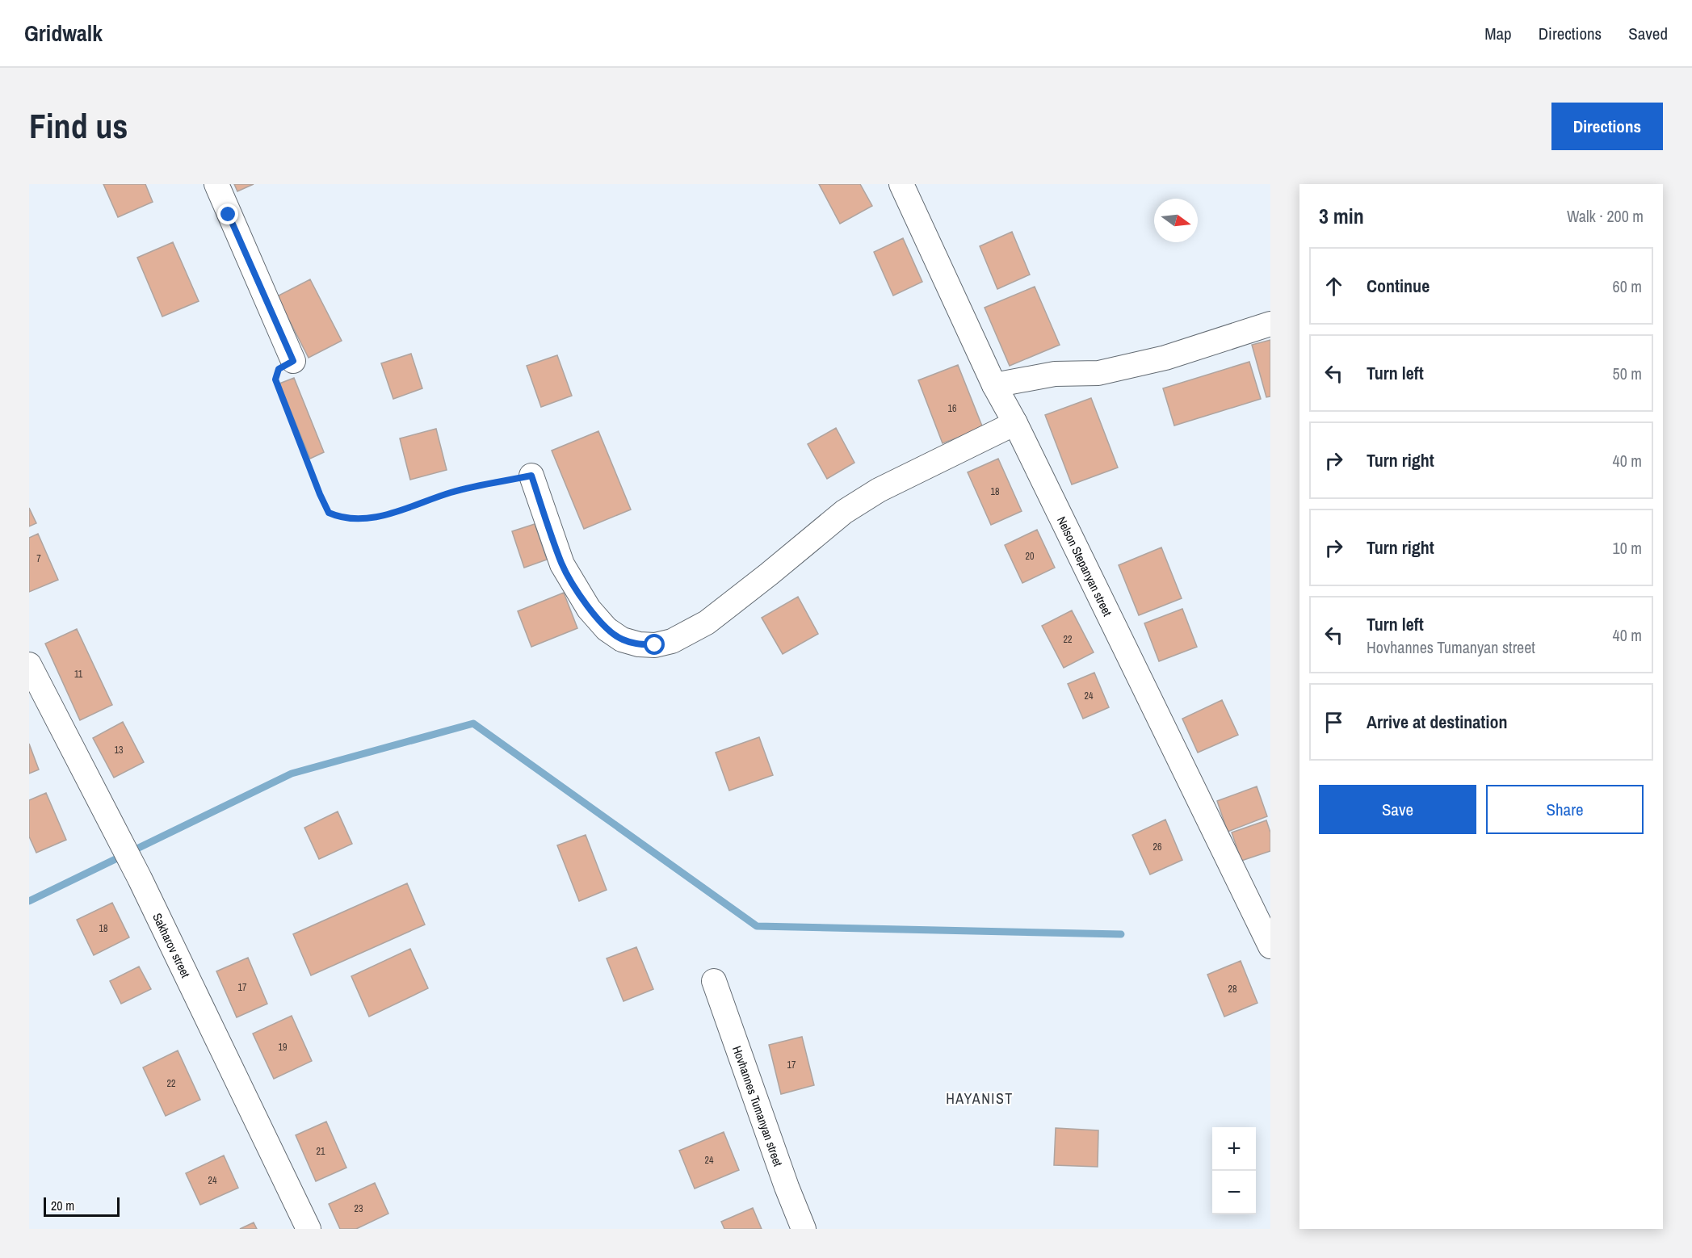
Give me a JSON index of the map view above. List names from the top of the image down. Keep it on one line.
{"streets":{"street":["Nelson Stepanyan street","Sakharov street","Hovhannes Tumanyan street"]},"districts":["HAYANIST"],"house_numbers":["16","18","20","7","22","11","24","13","26","18","17","28","19","17","22","21","24","24","23"],"scale_bar":"20 m","north":"right","page":{"header":"Gridwalk","nav":["Map","Directions","Saved"],"buttons":["Directions",["Save","Share"]],"title":"Find us","heading":["3 min","Walk · 200 m"],"list":[["Continue","60 m"],["Turn left","50 m"],["Turn right","40 m"],["Turn right","10 m"],["Turn left","Hovhannes Tumanyan street","40 m"],"Arrive at destination"],"map_buttons":["+","−"],"scale":"20 m"}}
